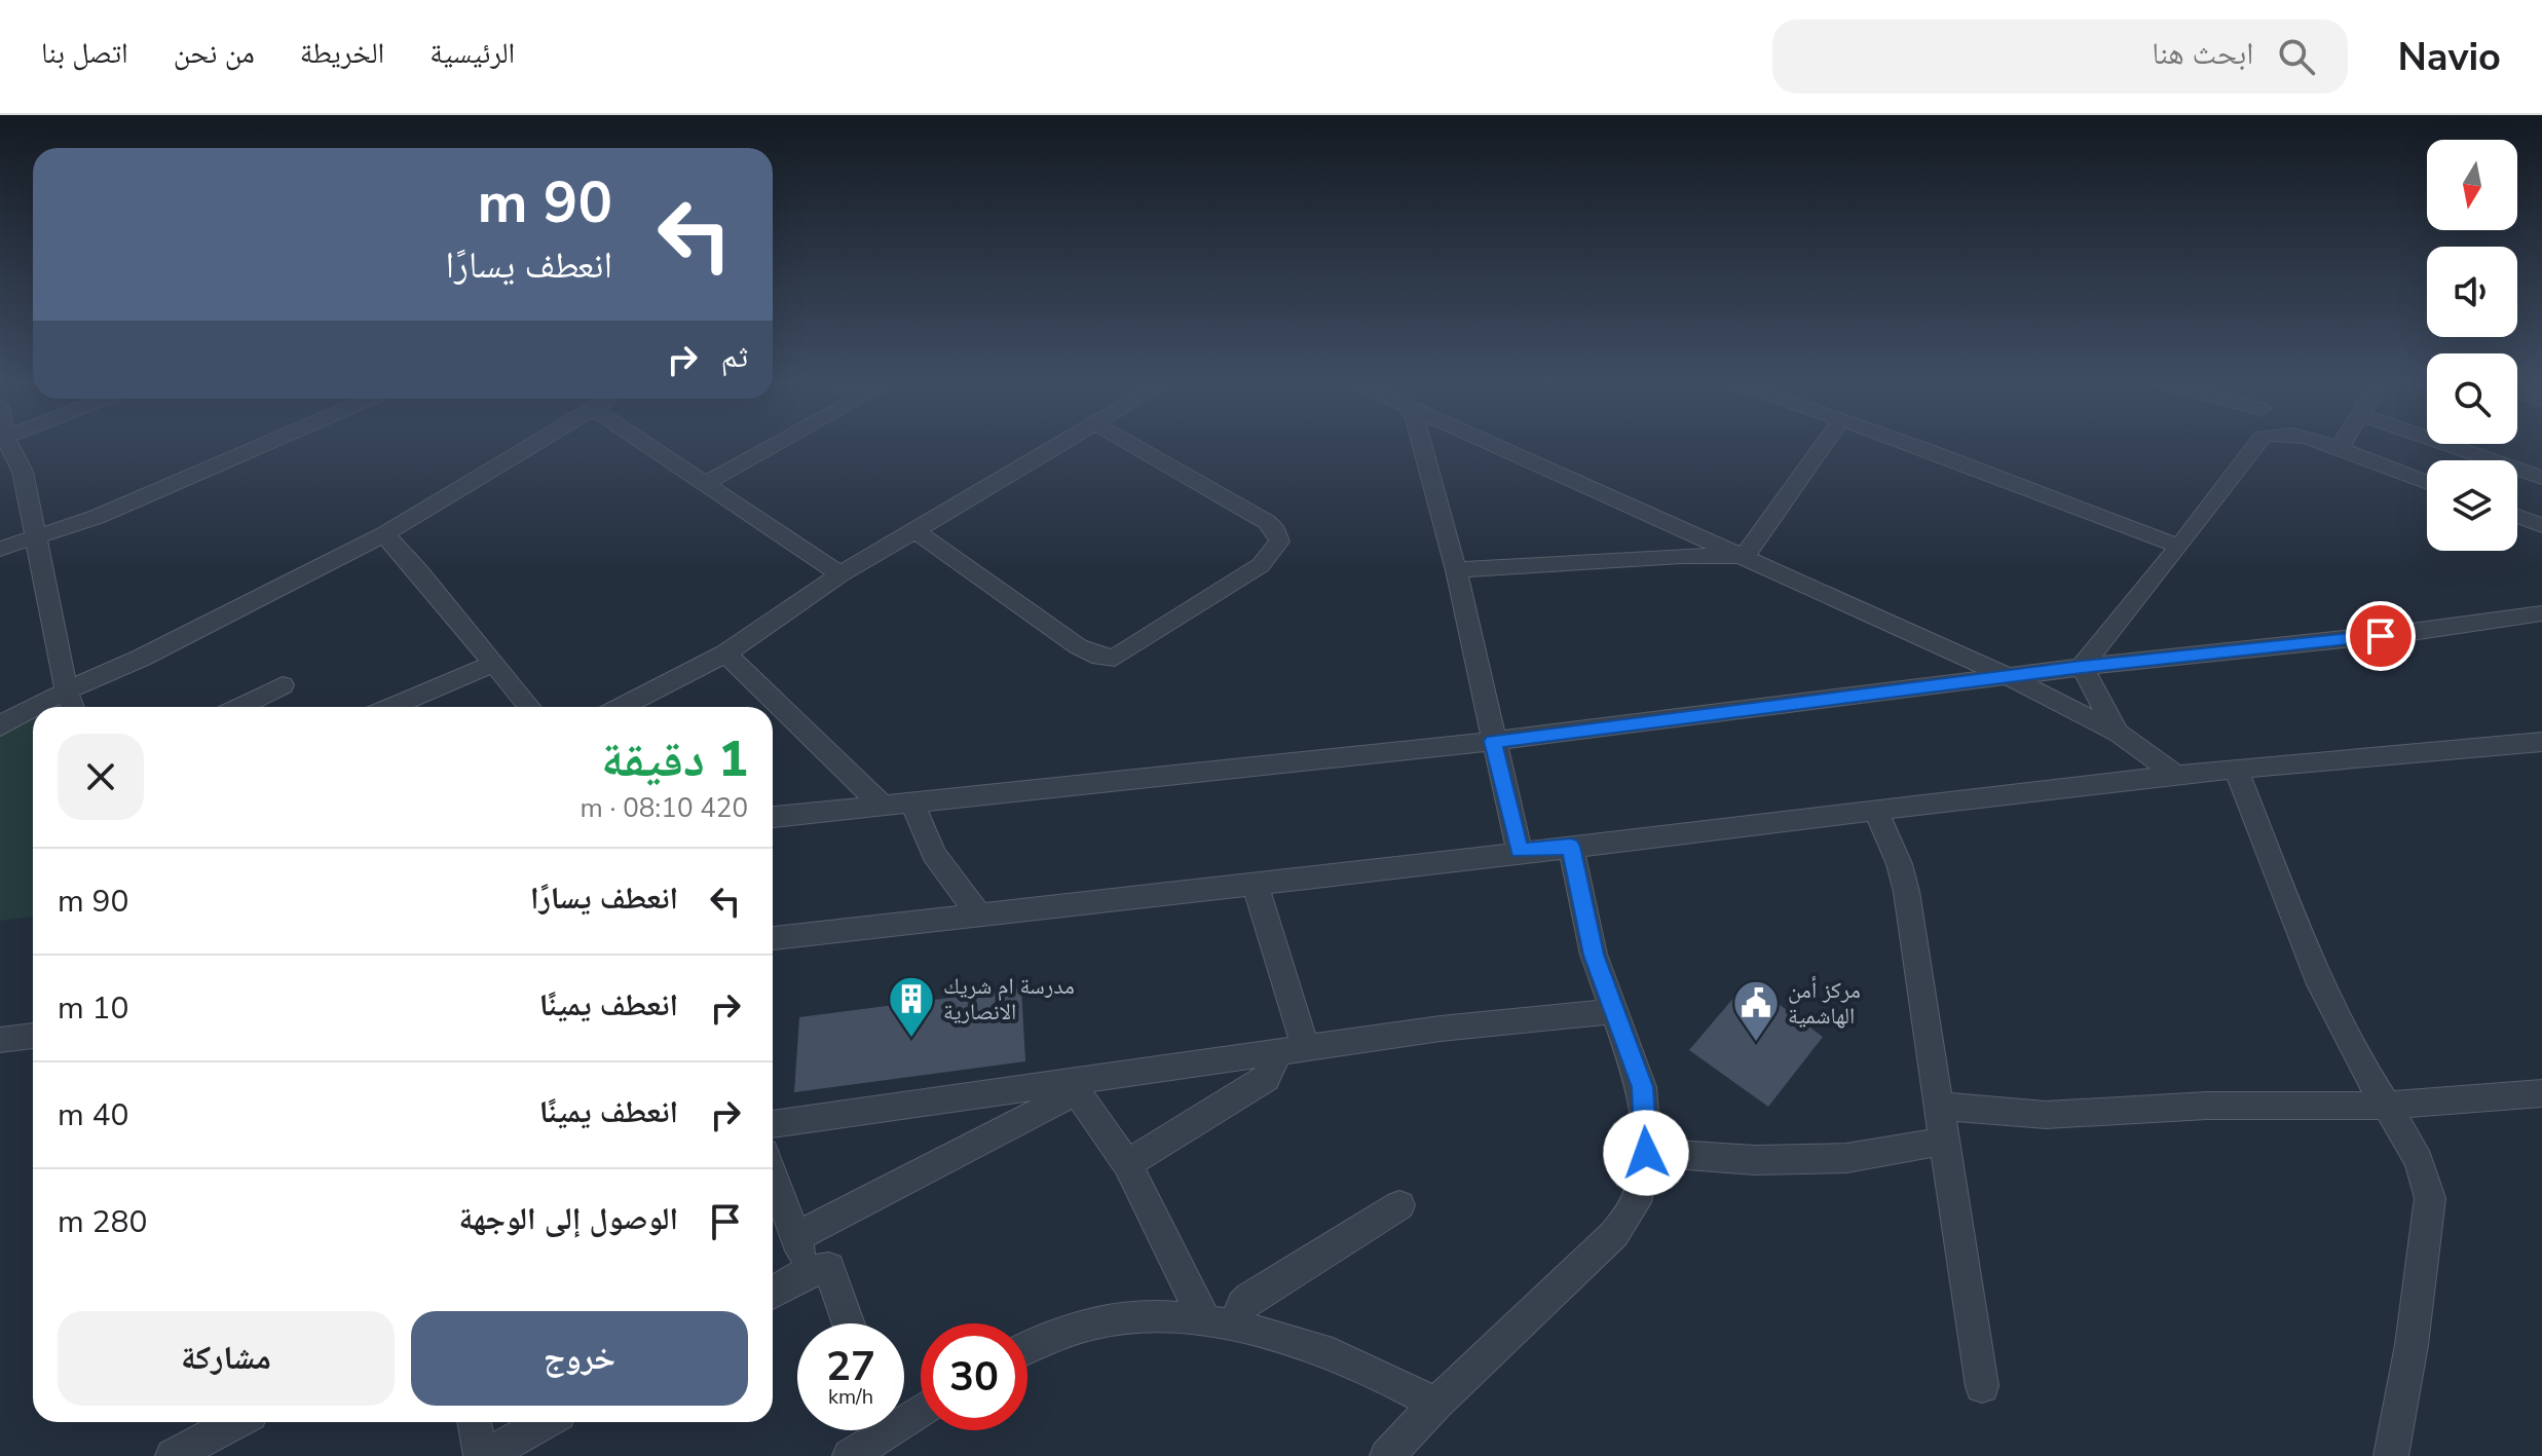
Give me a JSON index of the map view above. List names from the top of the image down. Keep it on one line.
{"places":{"building":["مدرسة ام شريك الانصارية"],"public building":["مركز أمن الهاشمية"]},"north":"bottom","page":{"header":"Navio","search":"ابحث هنا","nav":["الرئيسية","الخريطة","من نحن","اتصل بنا"],"turn":["90 m","انعطف يسارًا"],"then":"ثم","heading":["1 دقيقة","420 m · 08:10"],"list":[{"name":"انعطف يسارًا","value":"90 m"},{"name":"انعطف يمينًا","value":"10 m"},{"name":"انعطف يمينًا","value":"40 m"},{"name":"الوصول إلى الوجهة","value":"280 m"}],"buttons":["خروج","مشاركة"],"speed":"27 km/h","limit":"30"}}
